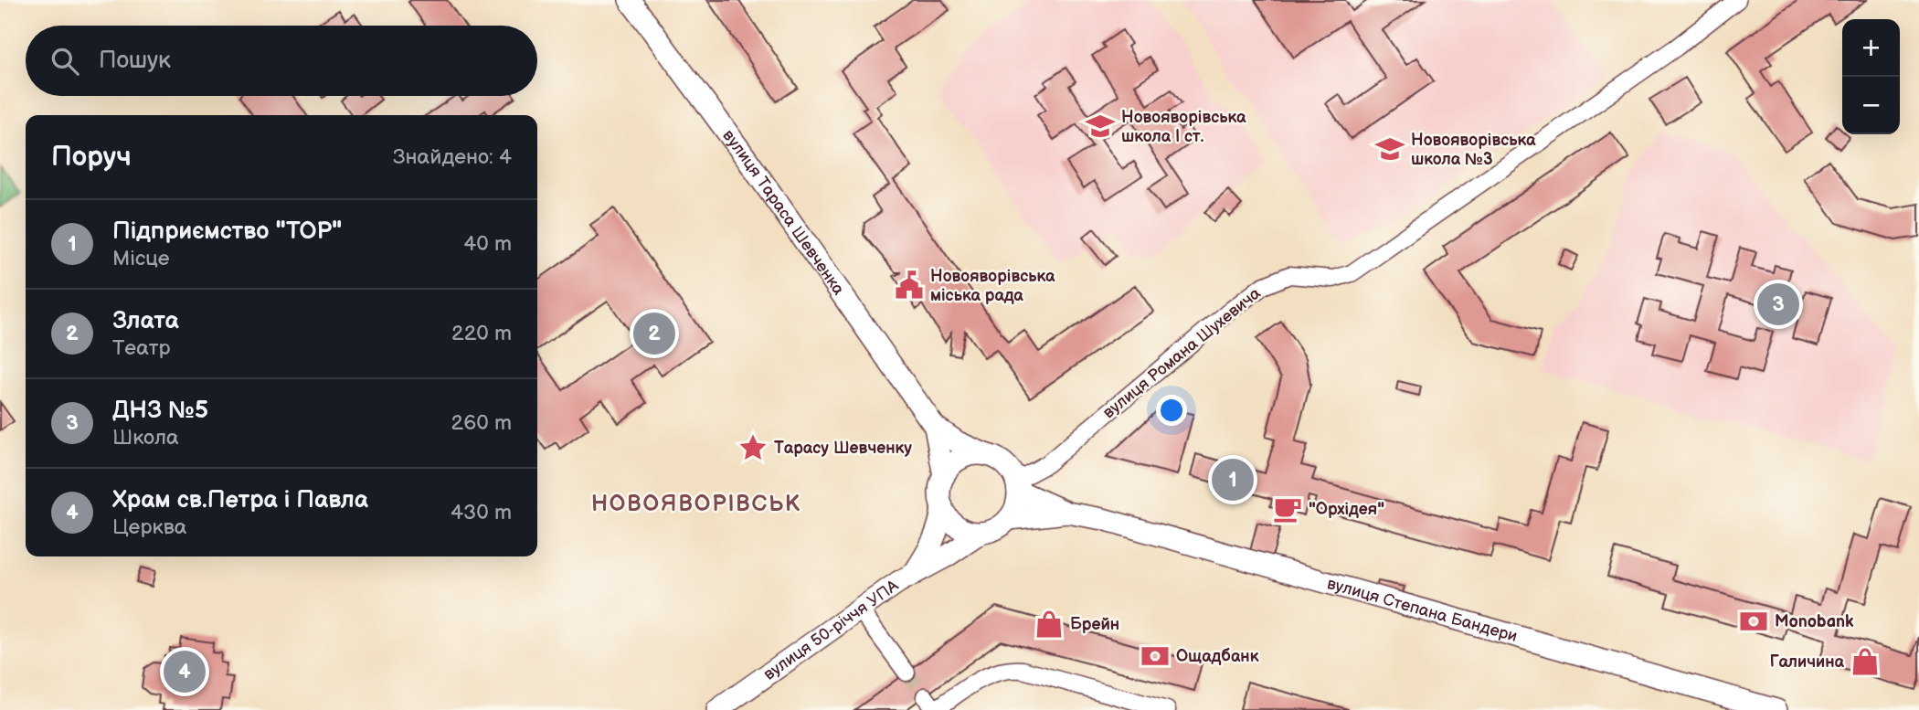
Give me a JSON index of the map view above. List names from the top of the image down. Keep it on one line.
{"streets":{"street":["вулиця Тараса Шевченка","вулиця Романа Шухевича","вулиця Степана Бандери","вулиця 50-річчя УПА"]},"crossings":[["вулиця Тараса Шевченка","вулиця Романа Шухевича"],["вулиця Тараса Шевченка","вулиця Степана Бандери"],["вулиця Тараса Шевченка","вулиця 50-річчя УПА"],["вулиця Романа Шухевича","вулиця Степана Бандери"],["вулиця Романа Шухевича","вулиця 50-річчя УПА"],["вулиця Степана Бандери","вулиця 50-річчя УПА"]],"districts":["НОВОЯВОРІВСЬК"],"places":{"school or university":["Новояворівська школа І ст.","Новояворівська школа №3"],"public building":["Новояворівська міська рада"],"place":["Тарасу Шевченку"],"cafe":["\"Орхідея\""],"bank":["Monobank","Ощадбанк"],"shop":["Брейн","Галичина"]},"page":{"map_buttons":["+","−"],"search":"Пошук","heading":["Поруч","Знайдено: 4"],"list":[{"mark":"1","name":"Підприємство \"ТОР\"","note":"Місце","value":"40 m"},{"mark":"2","name":"Злата","note":"Театр","value":"220 m"},{"mark":"3","name":"ДНЗ №5","note":"Школа","value":"260 m"},{"mark":"4","name":"Храм св.Петра і Павла","note":"Церква","value":"430 m"}],"pins":["3","2","1","4"]}}
